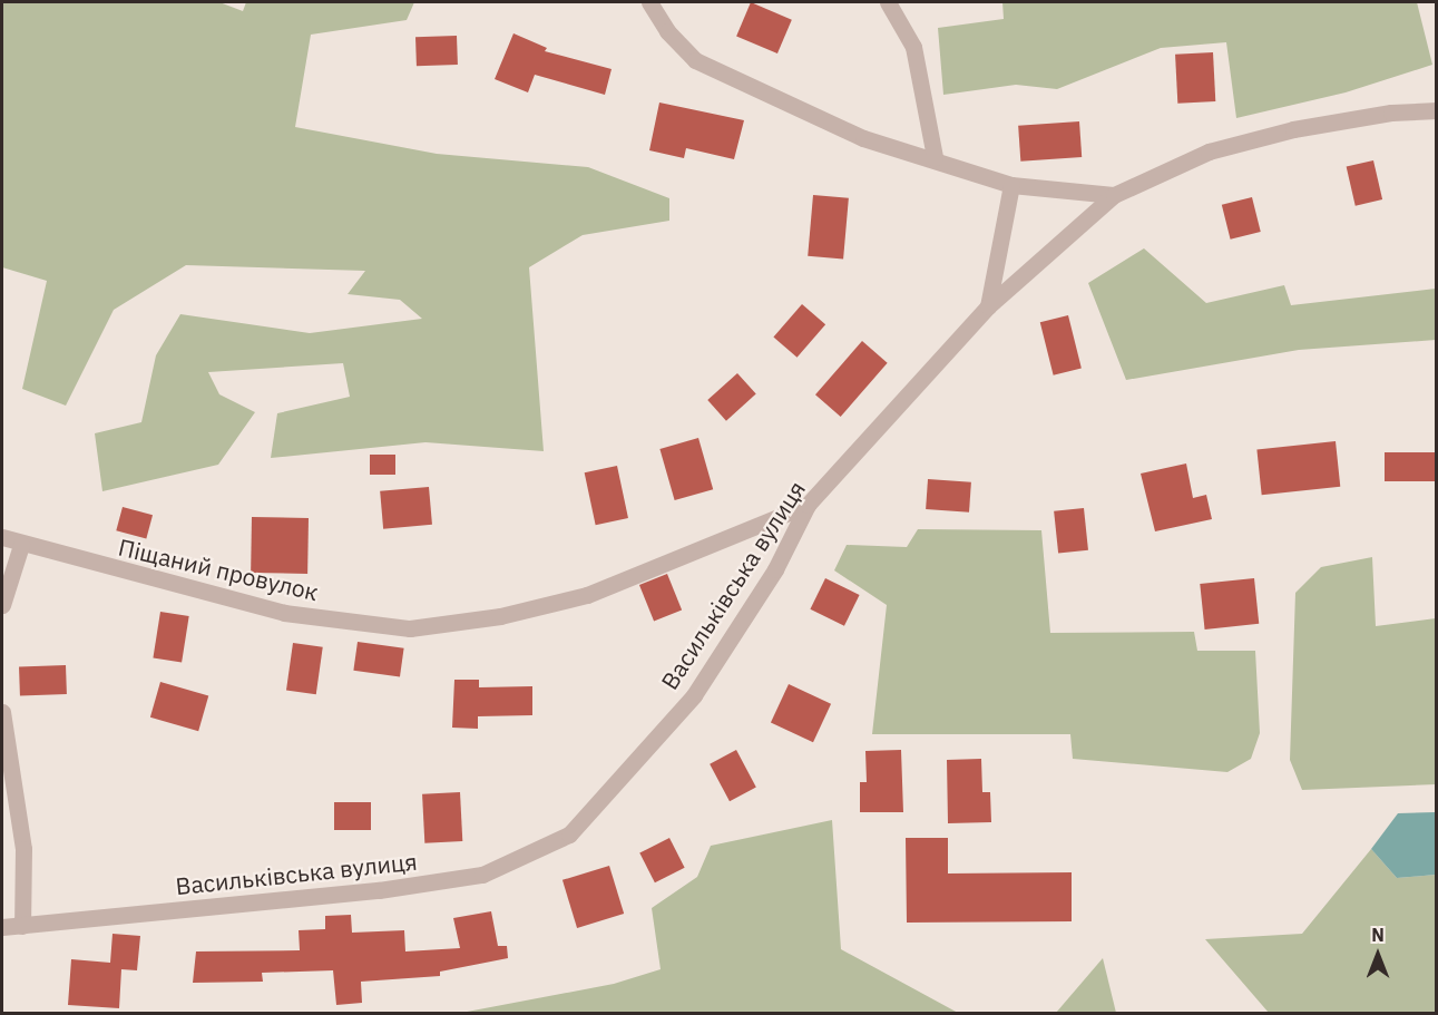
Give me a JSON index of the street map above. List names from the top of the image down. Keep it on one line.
{"streets":{"street":["Піщаний провулок","Васильківська вулиця"]},"crossings":[["Піщаний провулок","Васильківська вулиця"]],"north":"top"}
